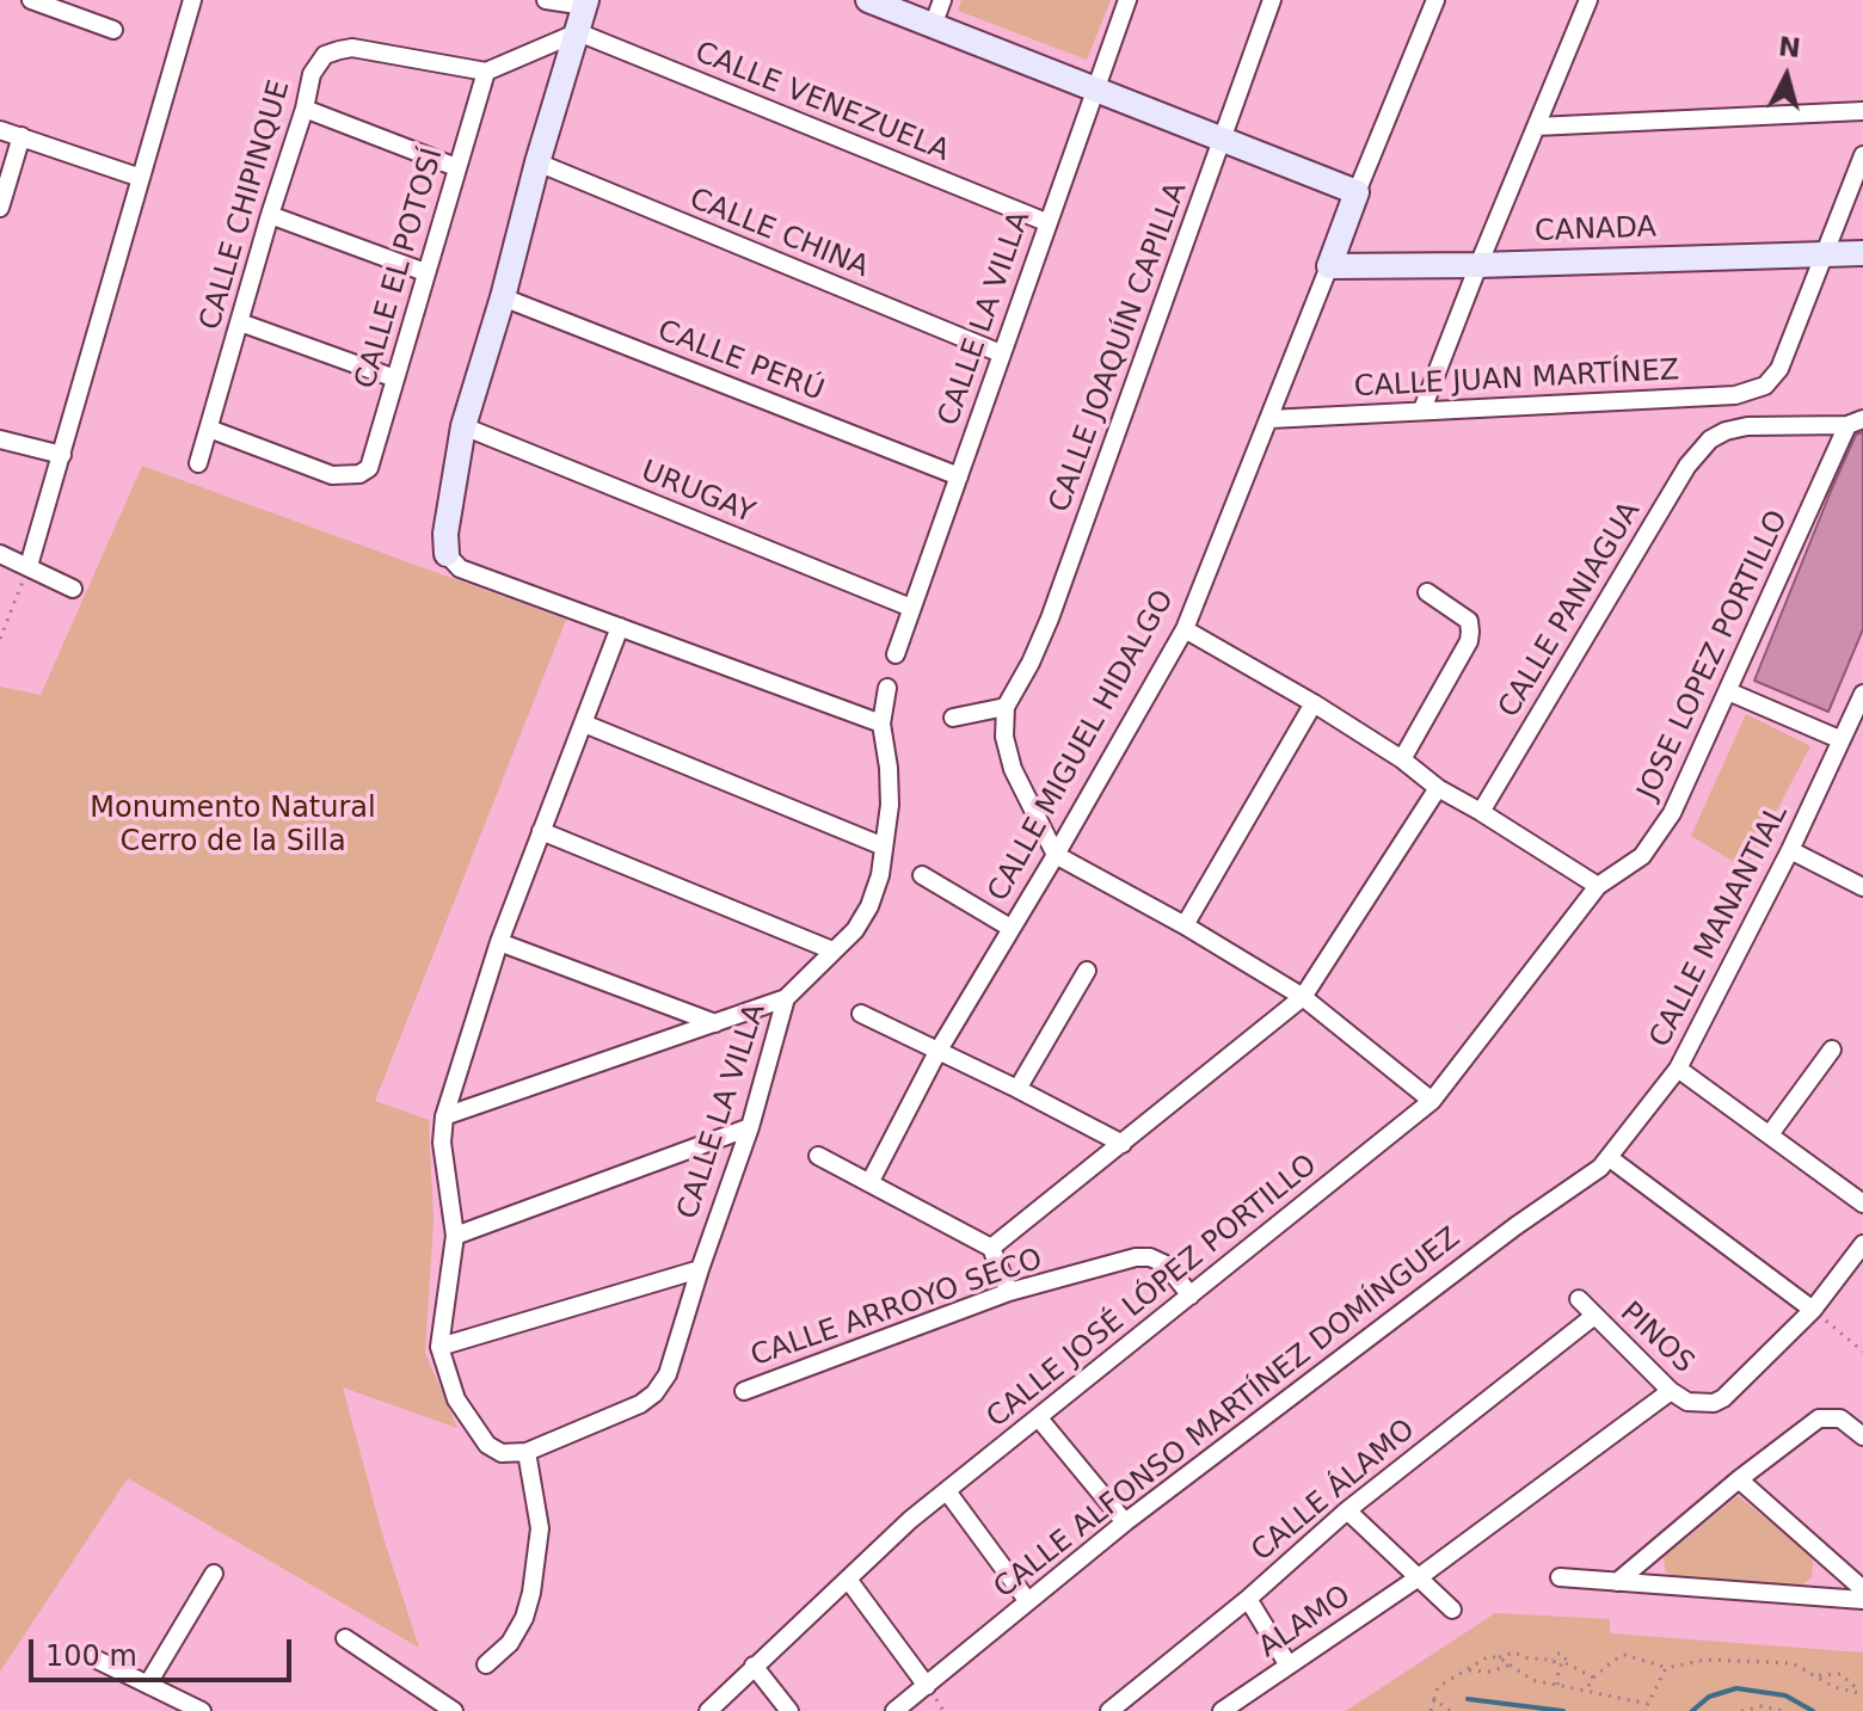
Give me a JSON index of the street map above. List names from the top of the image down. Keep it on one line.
{"streets":{"street":["CALLE VENEZUELA","CALLE CHIPINQUE","CANADA","CALLE CHINA","CALLE EL POTOSÍ","CALLE LA VILLA","CALLE JOAQUÍN CAPILLA","CALLE PERÚ","CALLE JUAN MARTÍNEZ","URUGAY","CALLE PANIAGUA","JOSE LOPEZ PORTILLO","CALLE MIGUEL HIDALGO","CALLE MANANTIAL","CALLE JOSÉ LÓPEZ PORTILLO","CALLE ARROYO SECO","PINOS","CALLE ALFONSO MARTÍNEZ DOMÍNGUEZ","CALLE ÁLAMO","ALAMO"]},"crossings":[["CALLE VENEZUELA","CALLE LA VILLA"],["CALLE CHIPINQUE","CALLE EL POTOSÍ"],["CANADA","CALLE JUAN MARTÍNEZ"],["CANADA","CALLE MIGUEL HIDALGO"],["CALLE CHINA","CALLE LA VILLA"],["CALLE LA VILLA","CALLE PERÚ"],["CALLE LA VILLA","URUGAY"],["CALLE JUAN MARTÍNEZ","CALLE MIGUEL HIDALGO"],["CALLE PANIAGUA","JOSE LOPEZ PORTILLO"],["JOSE LOPEZ PORTILLO","CALLE JOSÉ LÓPEZ PORTILLO"],["CALLE MANANTIAL","CALLE ALFONSO MARTÍNEZ DOMÍNGUEZ"],["CALLE JOSÉ LÓPEZ PORTILLO","CALLE ARROYO SECO"],["PINOS","CALLE ÁLAMO"],["PINOS","ALAMO"]],"parks":["Monumento Natural Cerro de la Silla"],"scale_bar":"100 m","north":"top"}
